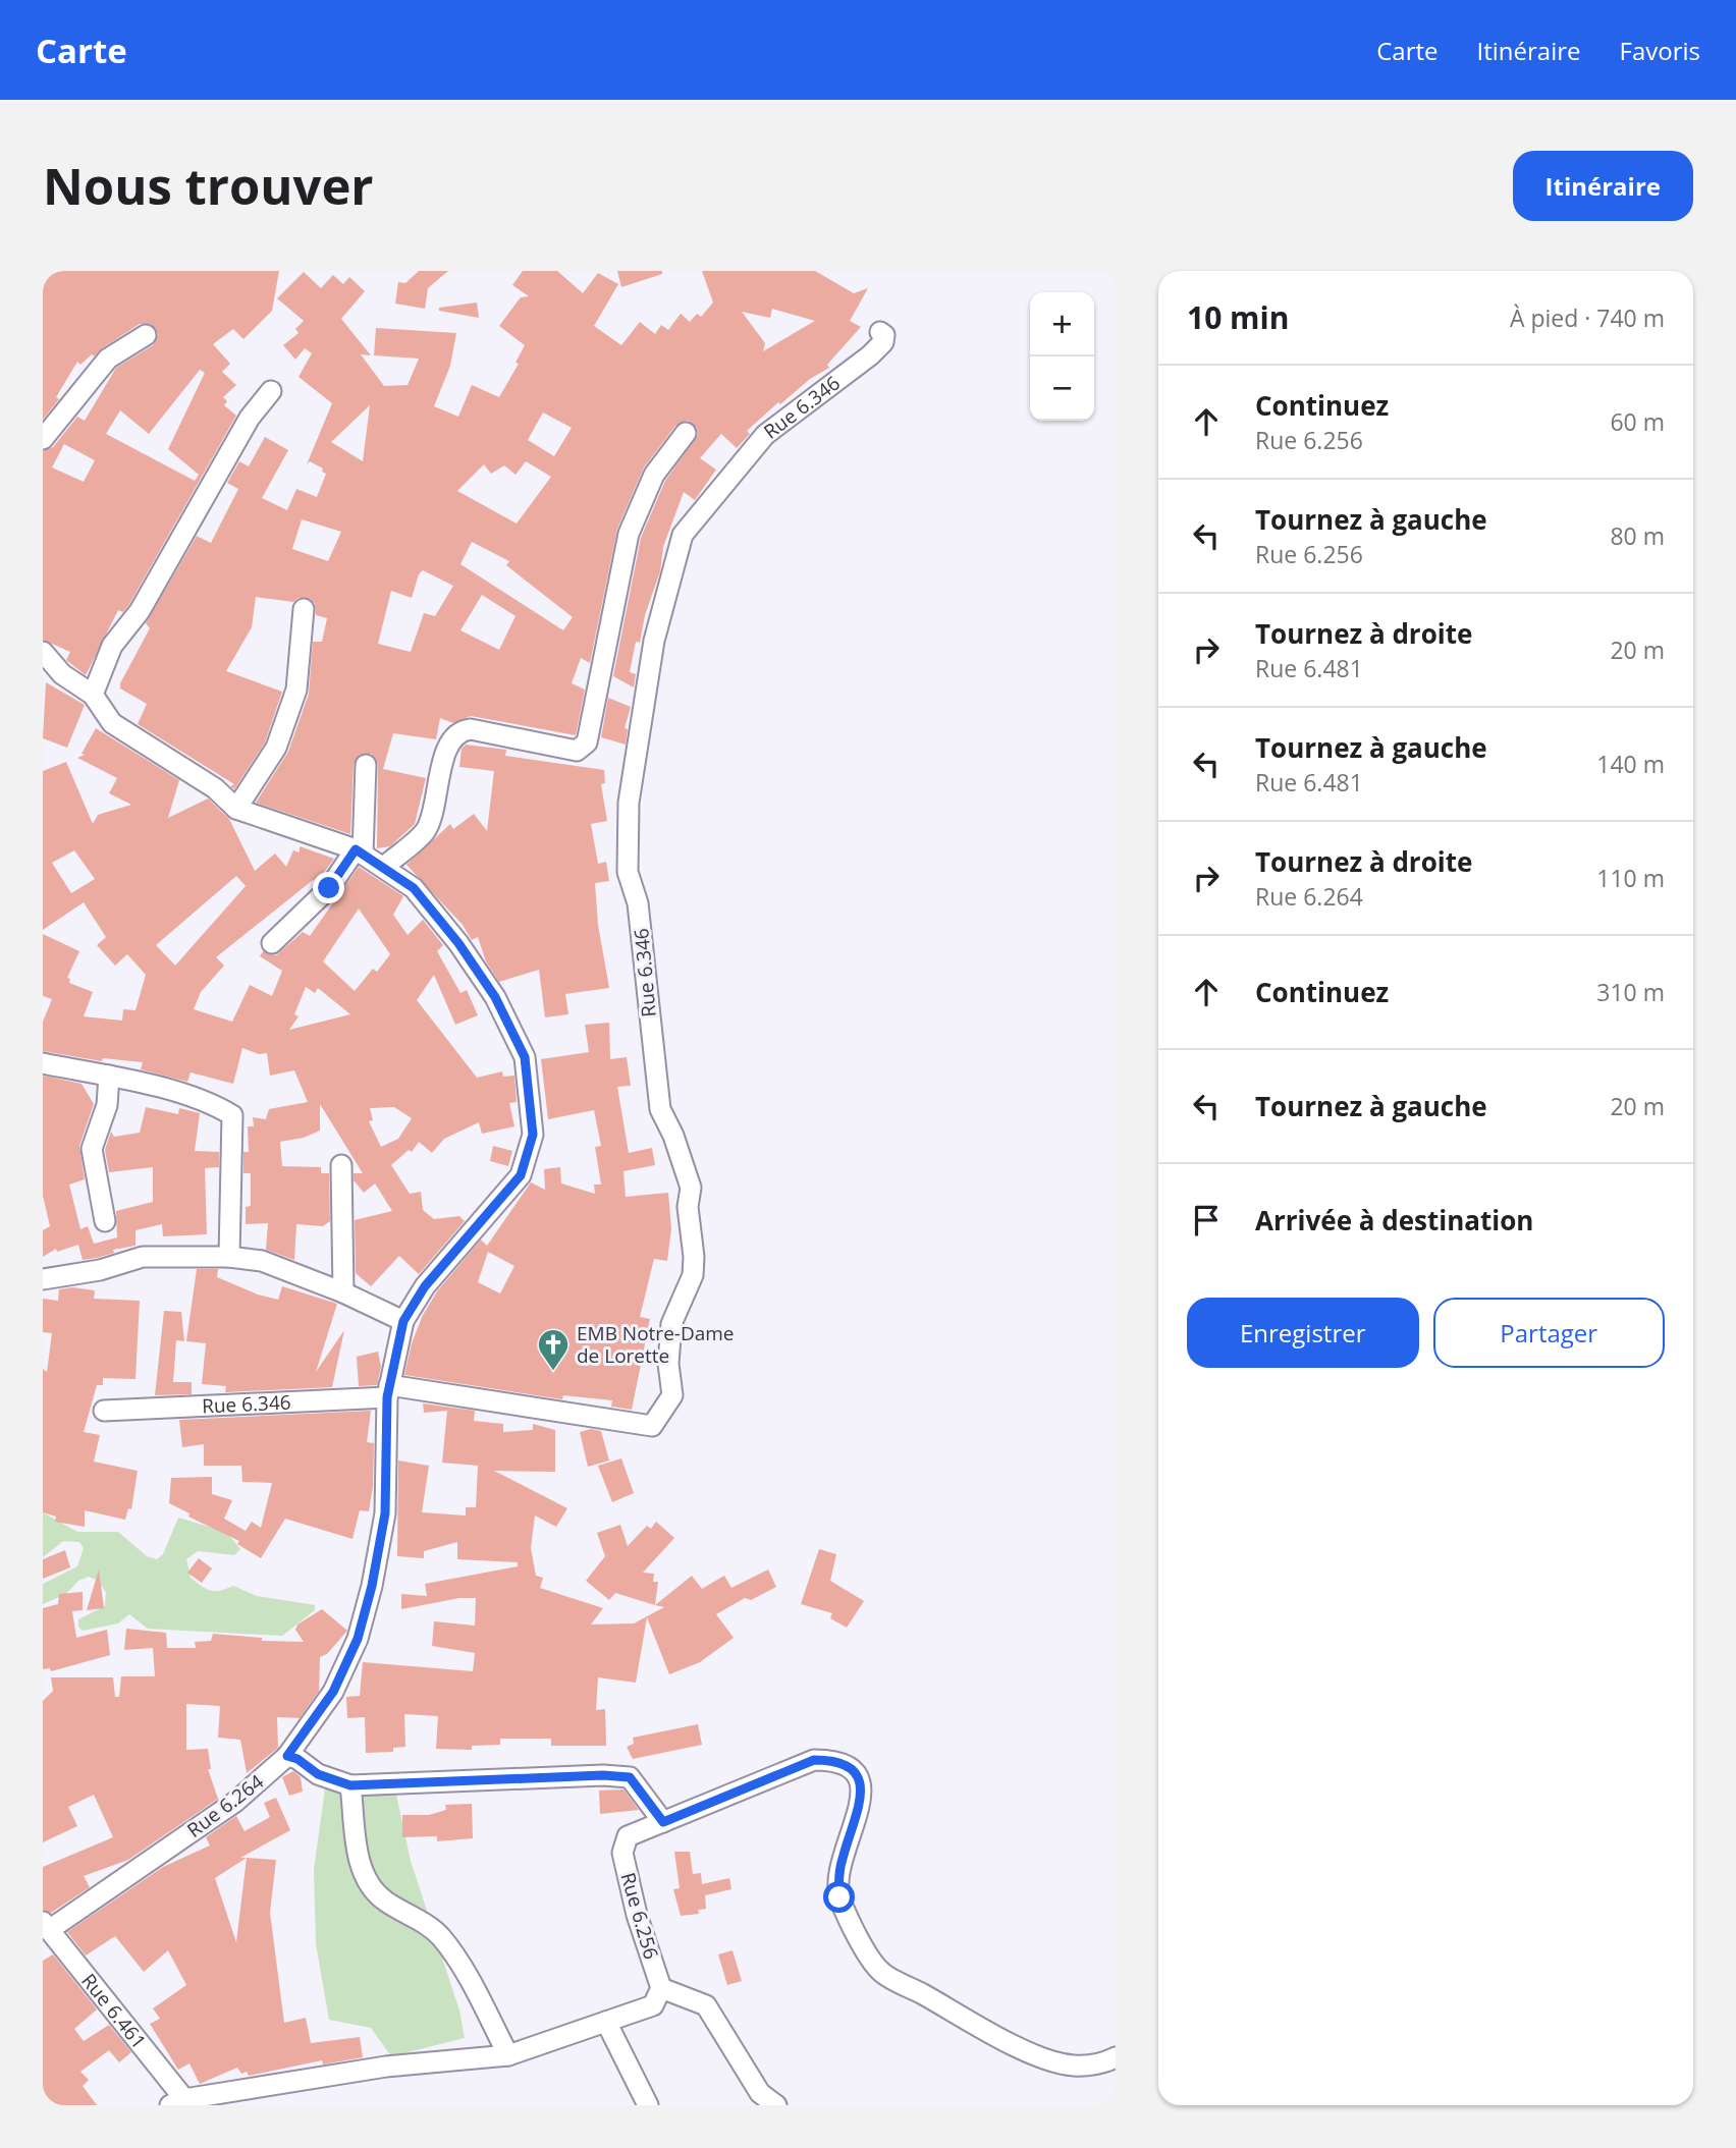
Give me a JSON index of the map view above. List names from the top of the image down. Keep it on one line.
{"streets":{"street":["Rue 6.346","Rue 6.264","Rue 6.256","Rue 6.461"]},"crossings":[["Rue 6.346","Rue 6.264"],["Rue 6.264","Rue 6.461"]],"places":{"church":["EMB Notre-Dame de Lorette"]},"page":{"header":"Carte","nav":["Carte","Itinéraire","Favoris"],"buttons":["Itinéraire",["Enregistrer","Partager"]],"title":"Nous trouver","heading":["10 min","À pied · 740 m"],"map_buttons":["+","−"],"list":[["Continuez","Rue 6.256","60 m"],["Tournez à gauche","Rue 6.256","80 m"],["Tournez à droite","Rue 6.481","20 m"],["Tournez à gauche","Rue 6.481","140 m"],["Tournez à droite","Rue 6.264","110 m"],["Continuez","310 m"],["Tournez à gauche","20 m"],"Arrivée à destination"]}}
